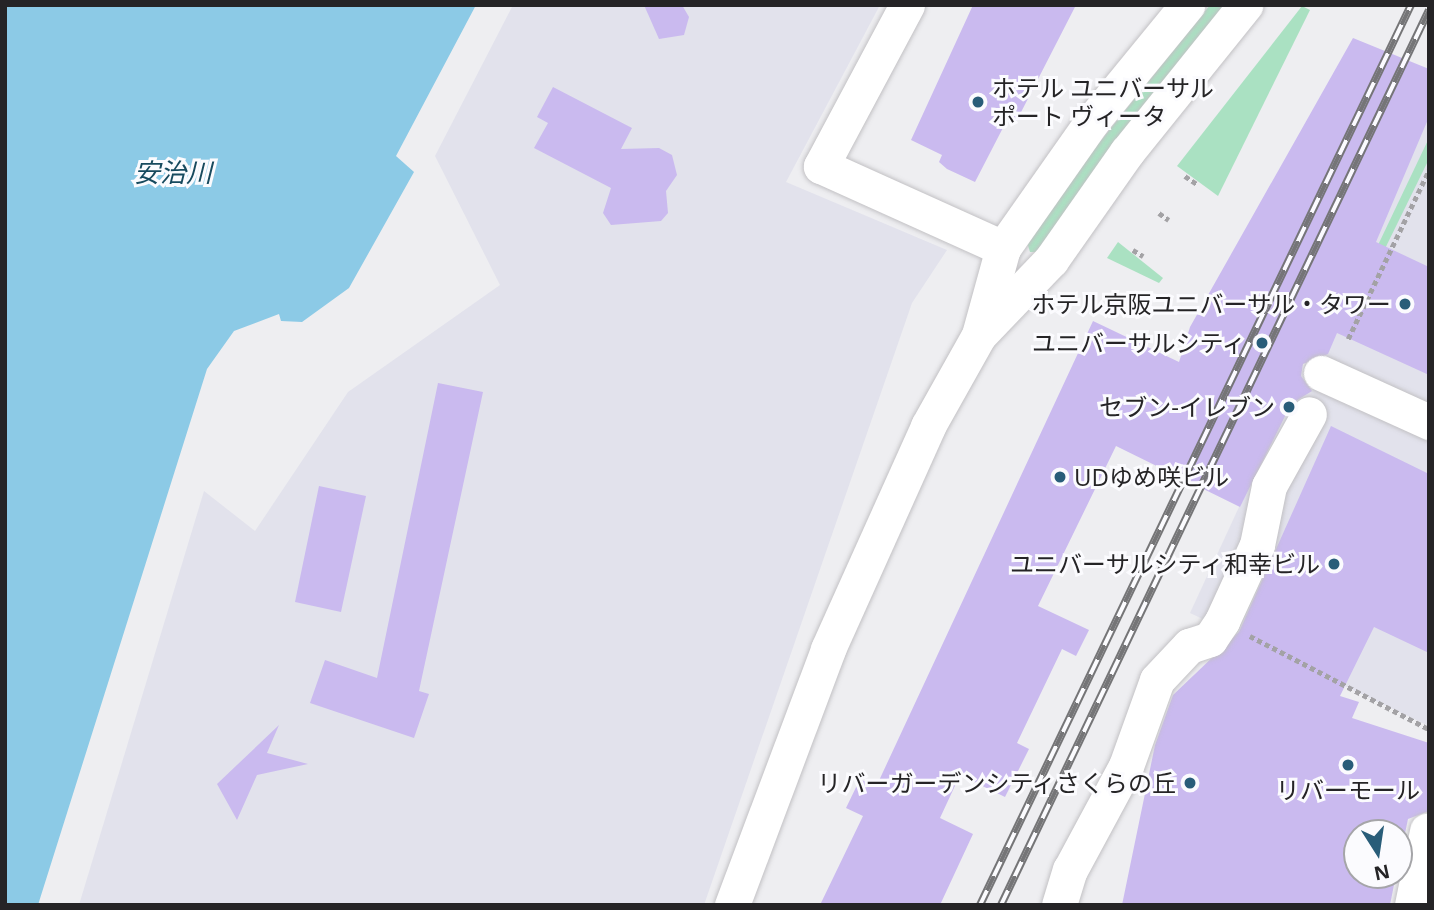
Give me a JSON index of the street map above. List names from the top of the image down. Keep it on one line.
{"water":["安治川"],"places":["ホテル ユニバーサル ポート ヴィータ","ホテル京阪ユニバーサル・タワー","ユニバーサルシティ","セブン-イレブン","UDゆめ咲ビル","ユニバーサルシティ和幸ビル","リバーモール","リバーガーデンシティさくらの丘"],"north":"bottom"}
